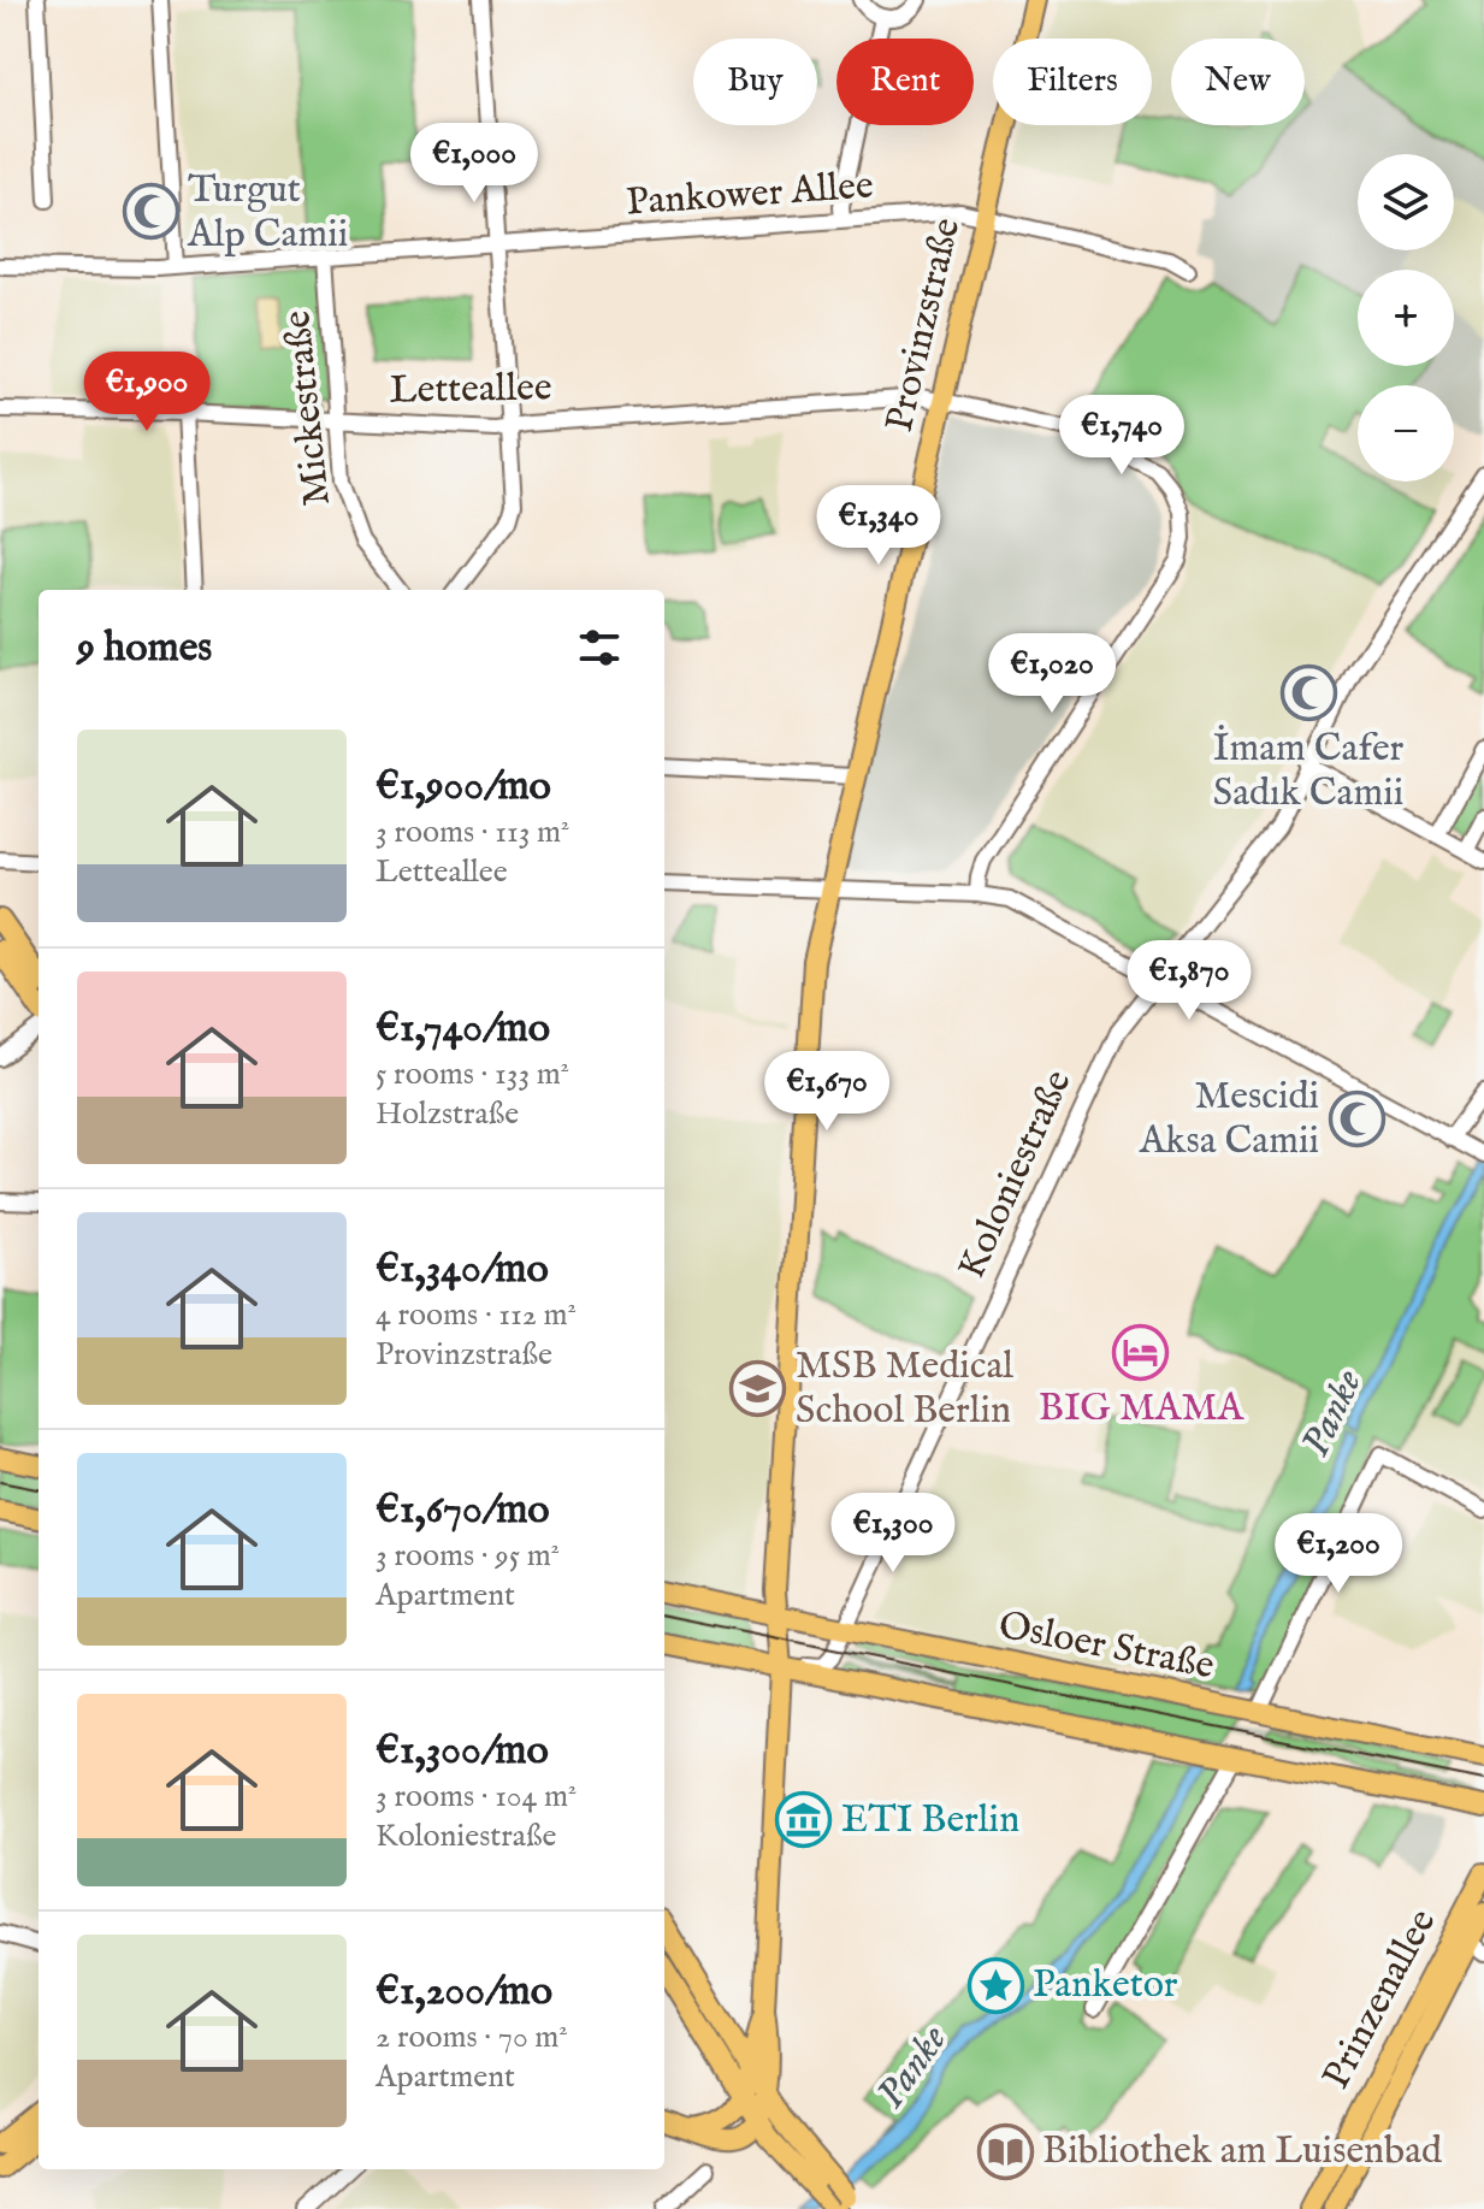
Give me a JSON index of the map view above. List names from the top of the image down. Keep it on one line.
{"streets":{"main road":["Provinzstraße","Osloer Straße","Prinzenallee"],"street":["Pankower Allee","Letteallee","Mickestraße","Koloniestraße"]},"crossings":[["Pankower Allee","Provinzstraße"],["Pankower Allee","Mickestraße"],["Provinzstraße","Letteallee"],["Provinzstraße","Koloniestraße"],["Provinzstraße","Osloer Straße"],["Letteallee","Mickestraße"],["Koloniestraße","Osloer Straße"]],"water":["Panke"],"places":{"mosque":["Turgut Alp Camii","İmam Cafer Sadık Camii","Mescidi Aksa Camii"],"hotel":["BIG MAMA"],"school or university":["MSB Medical School Berlin"],"museum":["ETI Berlin"],"place":["Panketor"],"library":["Bibliothek am Luisenbad"]},"page":{"chip":["Buy","Rent","Filters","New"],"price":["€1,000","€1,900","€1,740","€1,340","€1,020","€1,870","€1,670","€1,300","€1,200"],"map_buttons":["+","−"],"heading":"9 homes","list":[{"name":"€1,900/mo","note":"3 rooms · 113 m² · Letteallee"},{"name":"€1,740/mo","note":"5 rooms · 133 m² · Holzstraße"},{"name":"€1,340/mo","note":"4 rooms · 112 m² · Provinzstraße"},{"name":"€1,670/mo","note":"3 rooms · 95 m² · Apartment"},{"name":"€1,300/mo","note":"3 rooms · 104 m² · Koloniestraße"},{"name":"€1,200/mo","note":"2 rooms · 70 m² · Apartment"}]}}
